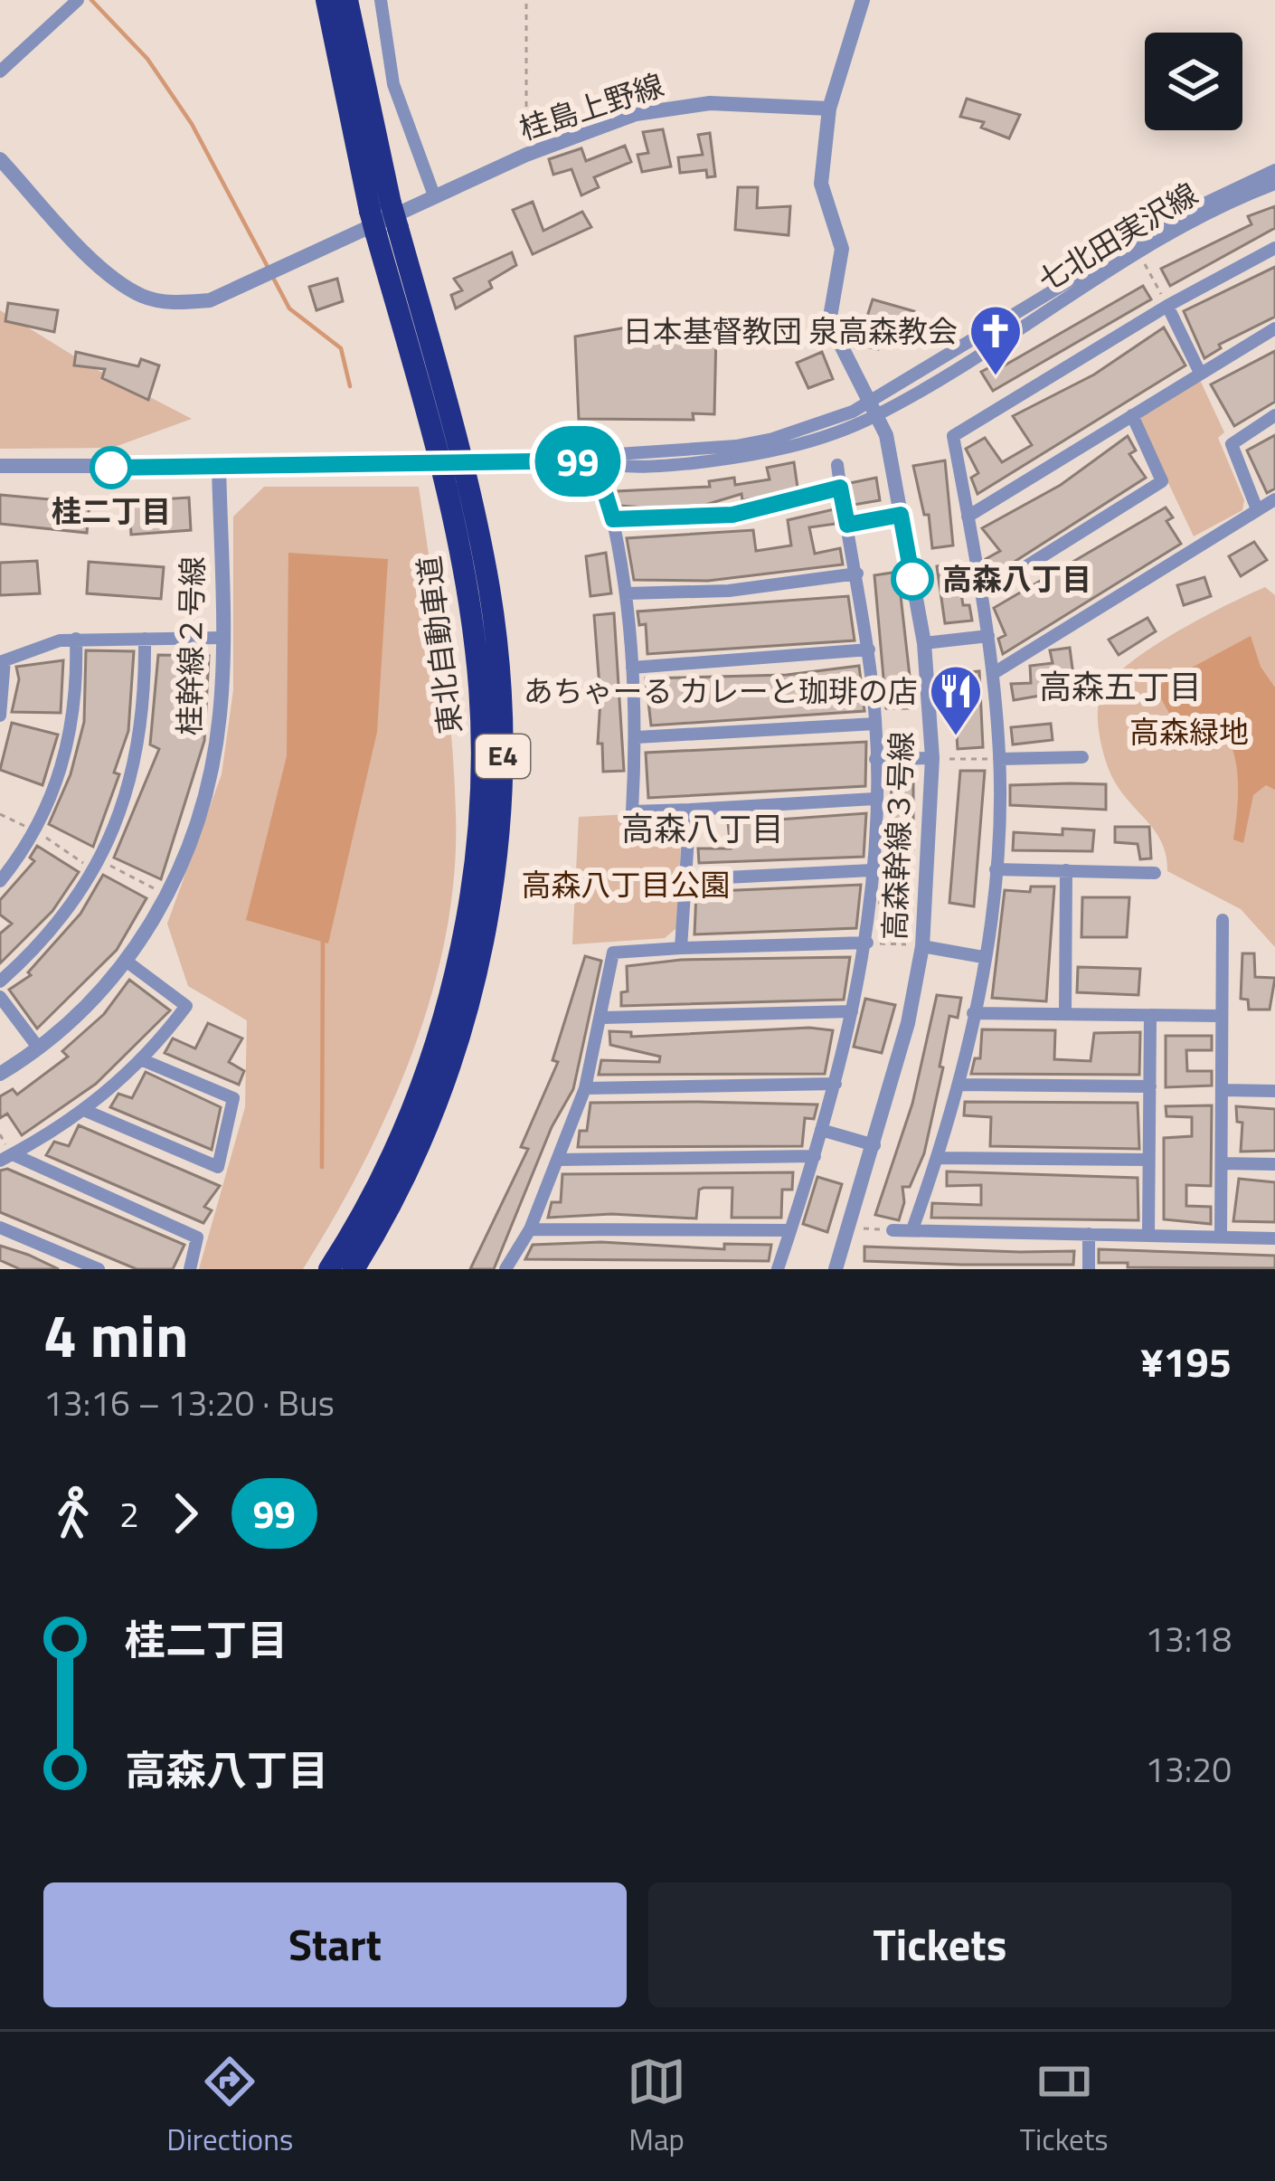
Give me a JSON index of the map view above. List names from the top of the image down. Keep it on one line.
{"streets":{"highway":["東北自動車道","E4"],"street":["桂島上野線","七北田実沢線","桂幹線２号線","高森幹線３号線"]},"crossings":[["桂島上野線","高森幹線３号線"],["七北田実沢線","桂幹線２号線"],["七北田実沢線","高森幹線３号線"]],"districts":["高森五丁目","高森八丁目"],"parks":["高森緑地","高森八丁目公園"],"places":{"church":["日本基督教団 泉高森教会"],"other":["桂二丁目","高森八丁目"],"restaurant":["あちゃーる カレーと珈琲の店"]},"lines":["bus line 99"],"page":{"on_map":"99","heading":["4 min","13:16 – 13:20 · Bus","¥195"],"legs":["2","99"],"list":[{"name":"桂二丁目","value":"13:18"},{"name":"高森八丁目","value":"13:20"}],"buttons":["Start","Tickets"],"tabs":["Directions","Map","Tickets"]}}
